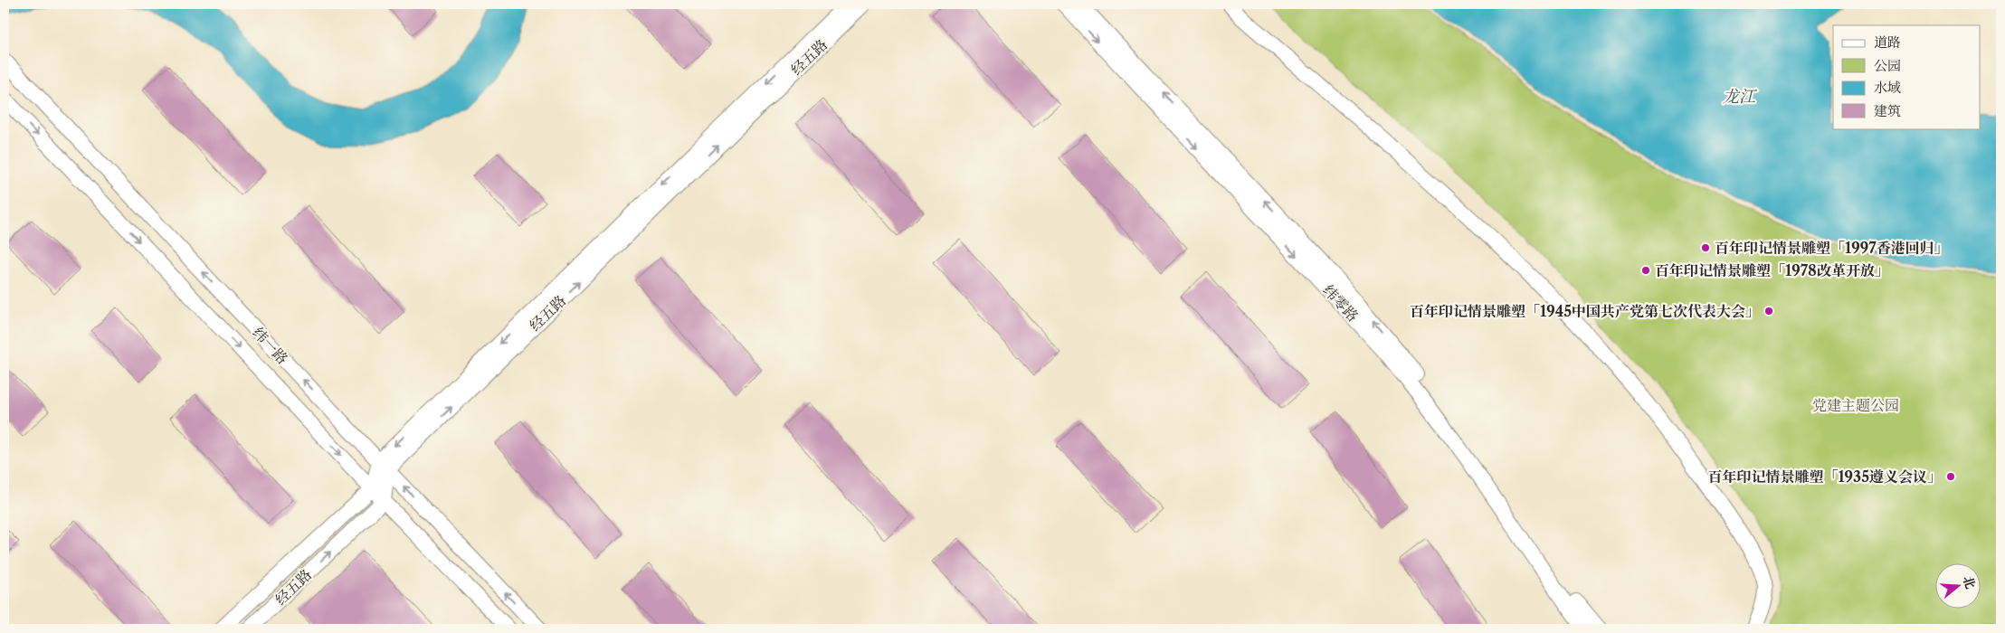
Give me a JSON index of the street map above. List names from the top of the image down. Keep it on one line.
{"streets":{"street":["经五路","纬零路","纬一路"]},"crossings":[["经五路","纬一路"]],"water":["龙江"],"parks":["党建主题公园"],"places":["百年印记情景雕塑「1997香港回归」","百年印记情景雕塑「1978改革开放」","百年印记情景雕塑「1945中国共产党第七次代表大会」","百年印记情景雕塑「1935遵义会议」"],"legend":["道路","公园","水域","建筑"],"north":"right"}
